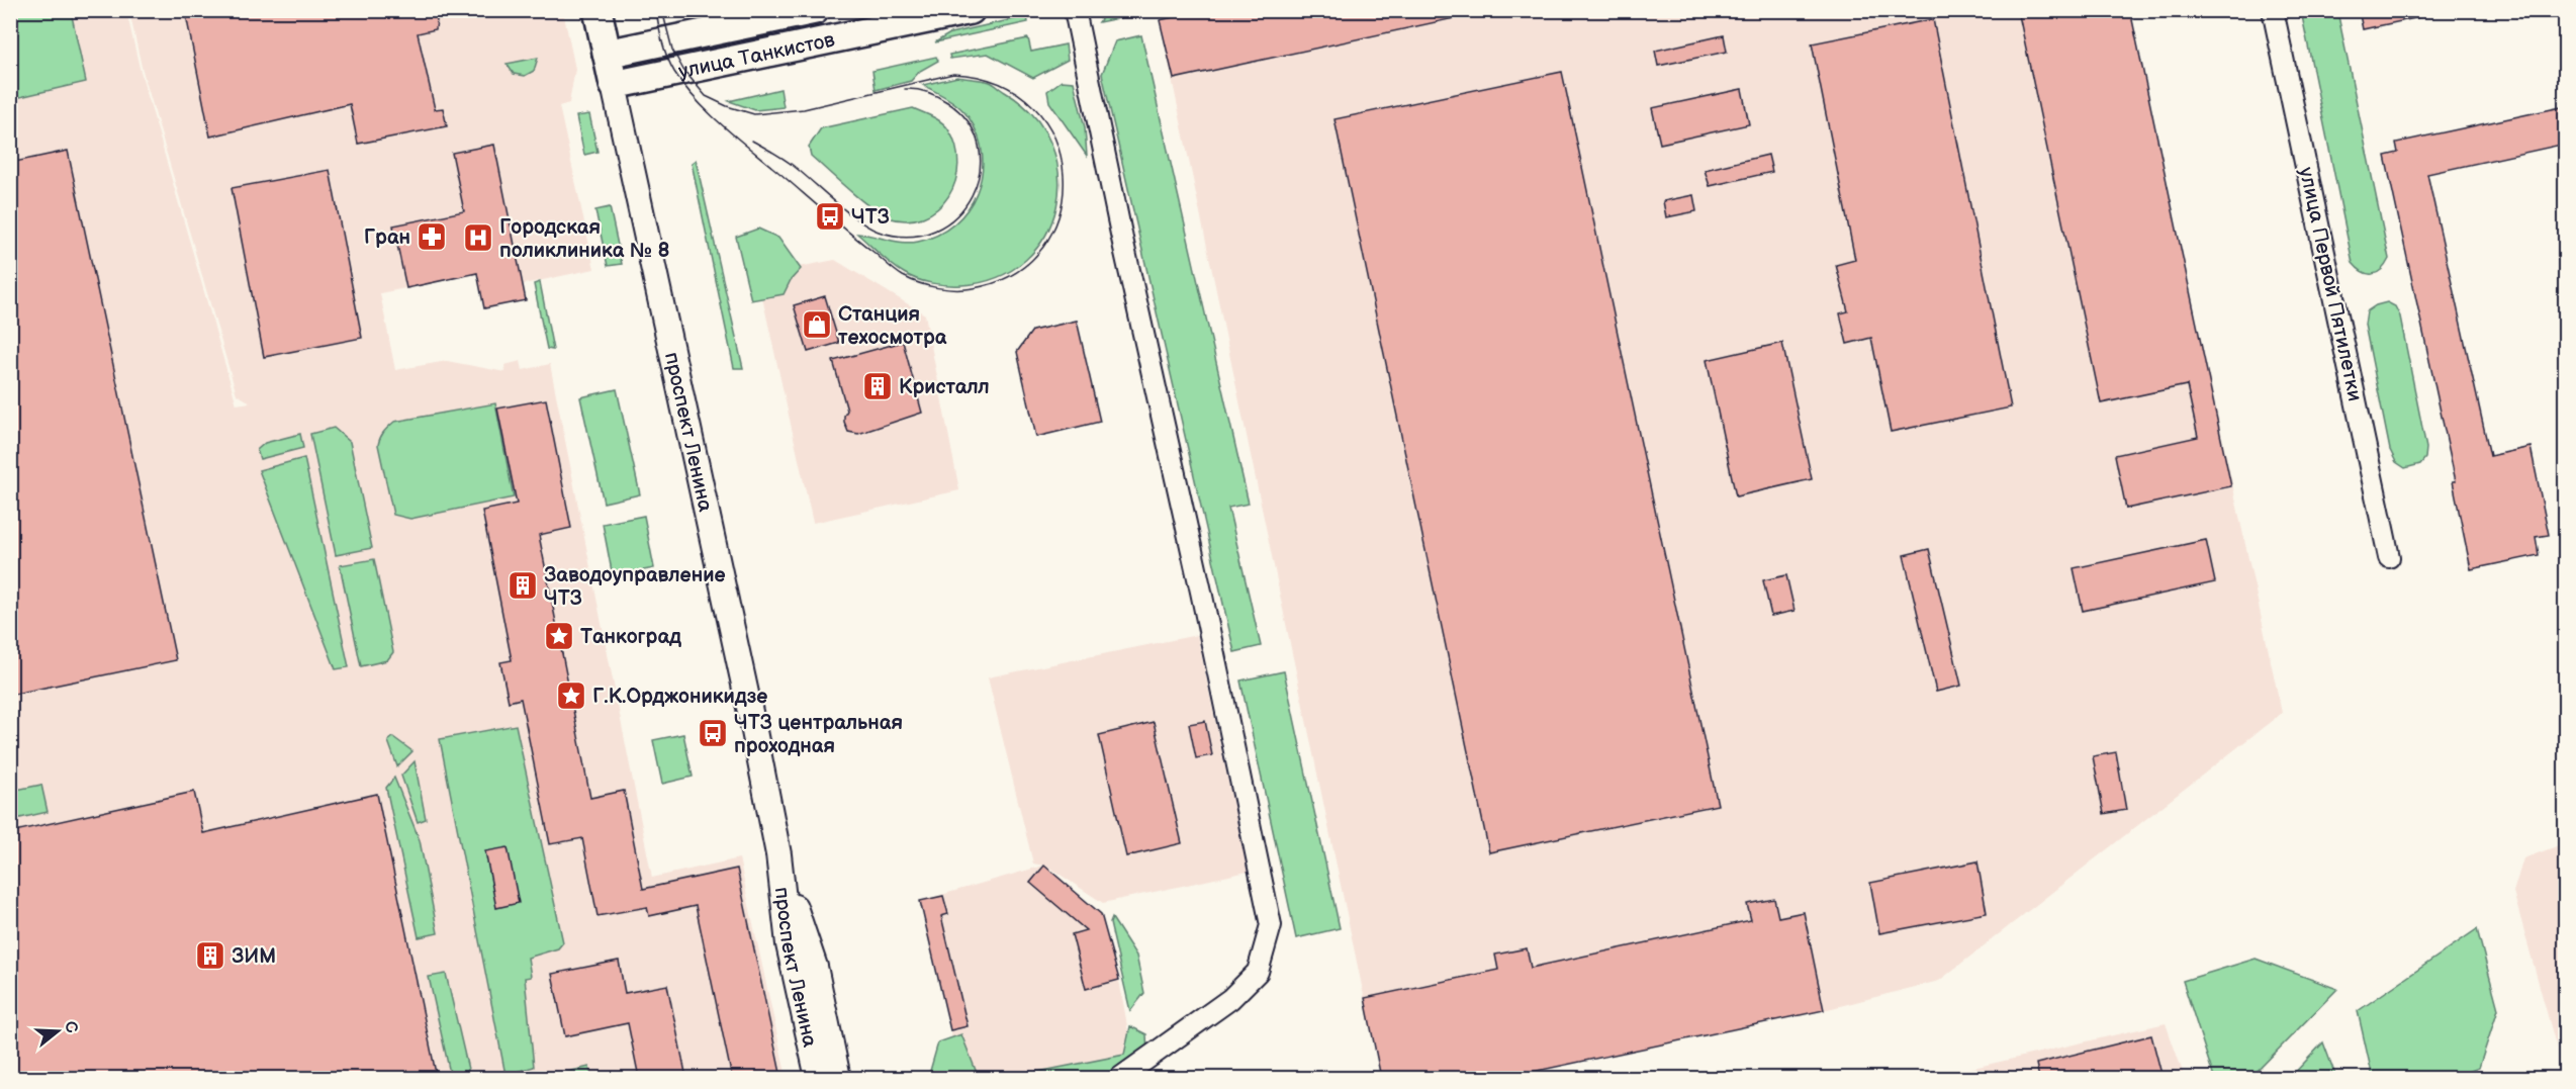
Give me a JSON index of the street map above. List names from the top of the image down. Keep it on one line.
{"streets":{"main road":["улица Танкистов","проспект Ленина"],"street":["улица Первой Пятилетки"]},"crossings":[["улица Танкистов","проспект Ленина"]],"places":{"bus stop":["ЧТЗ","ЧТЗ центральная проходная"],"pharmacy":["Гран"],"hospital":["Городская поликлиника № 8"],"shop":["Станция техосмотра"],"building":["Кристалл","Заводоуправление ЧТЗ","ЗИМ"],"place":["Танкоград","Г.К.Орджоникидзе"]},"north":"right"}
